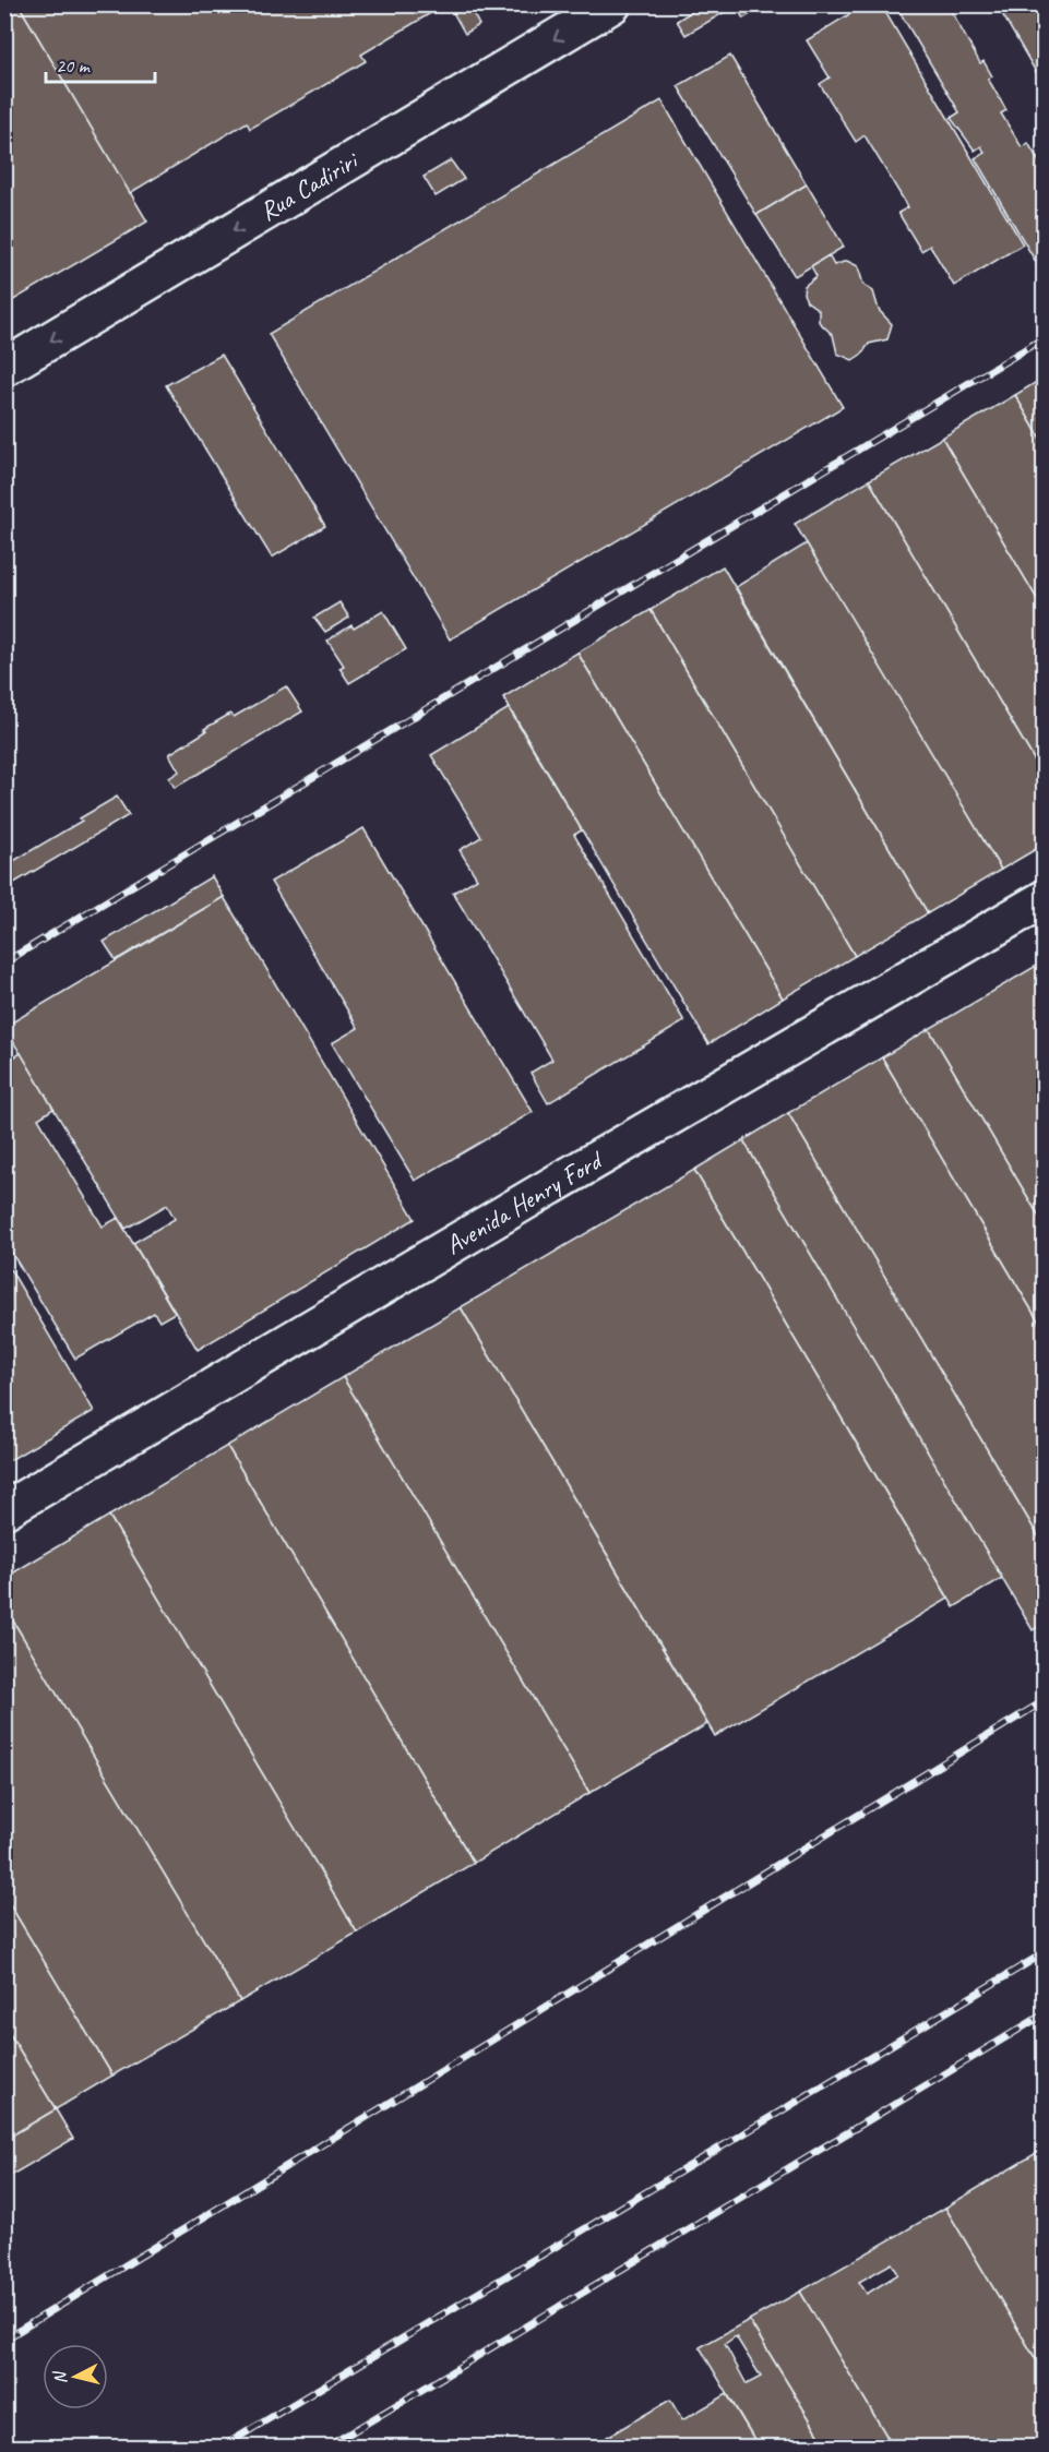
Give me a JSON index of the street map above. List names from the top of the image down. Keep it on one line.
{"streets":{"street":["Rua Cadiriri","Avenida Henry Ford"]},"one_way":["Rua Cadiriri"],"scale_bar":"20 m","north":"left"}
